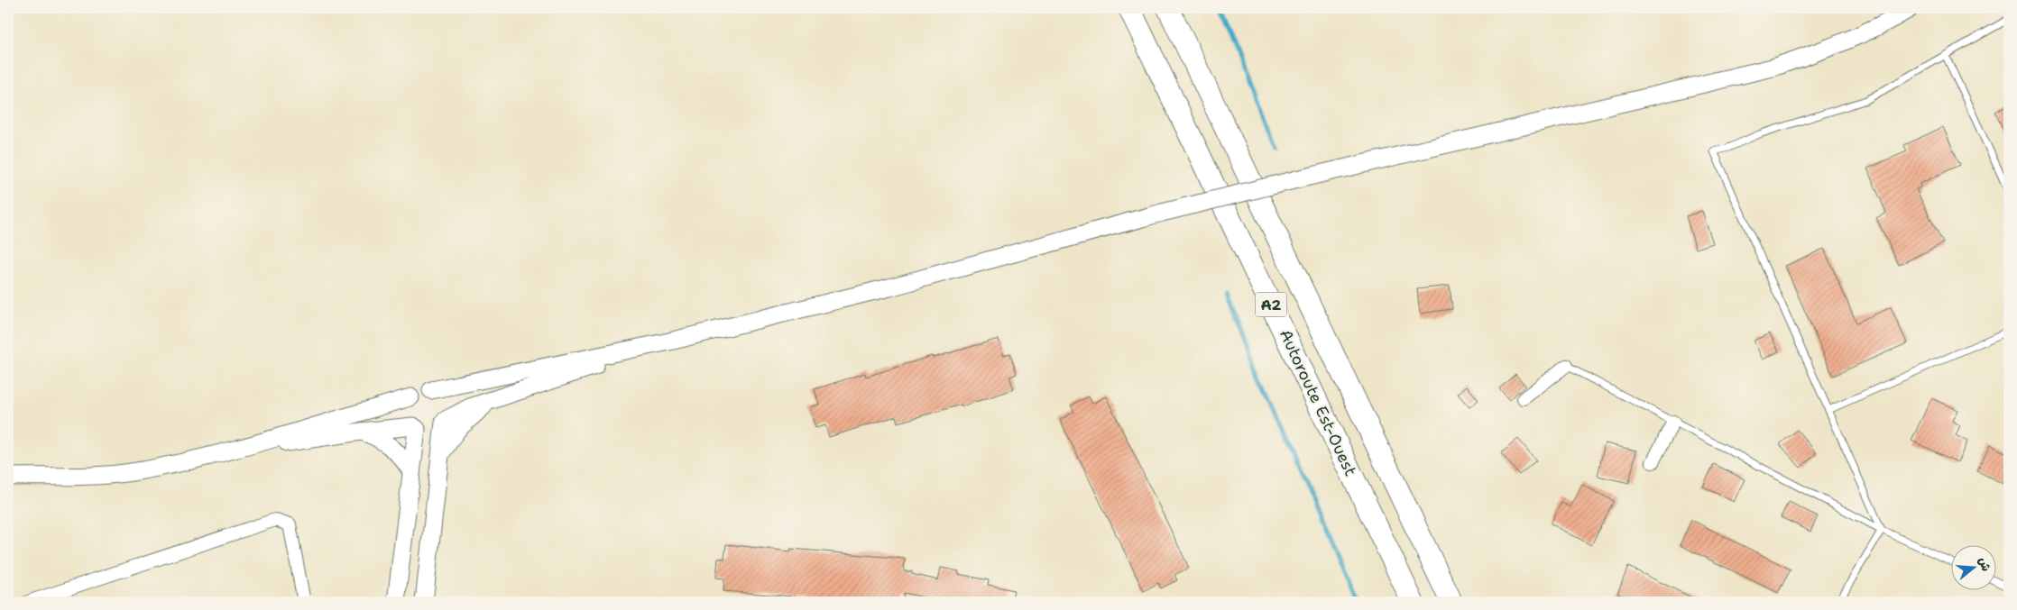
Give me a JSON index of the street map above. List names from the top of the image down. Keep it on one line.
{"streets":{"highway":["A2","Autoroute Est-Ouest"]},"north":"right"}
